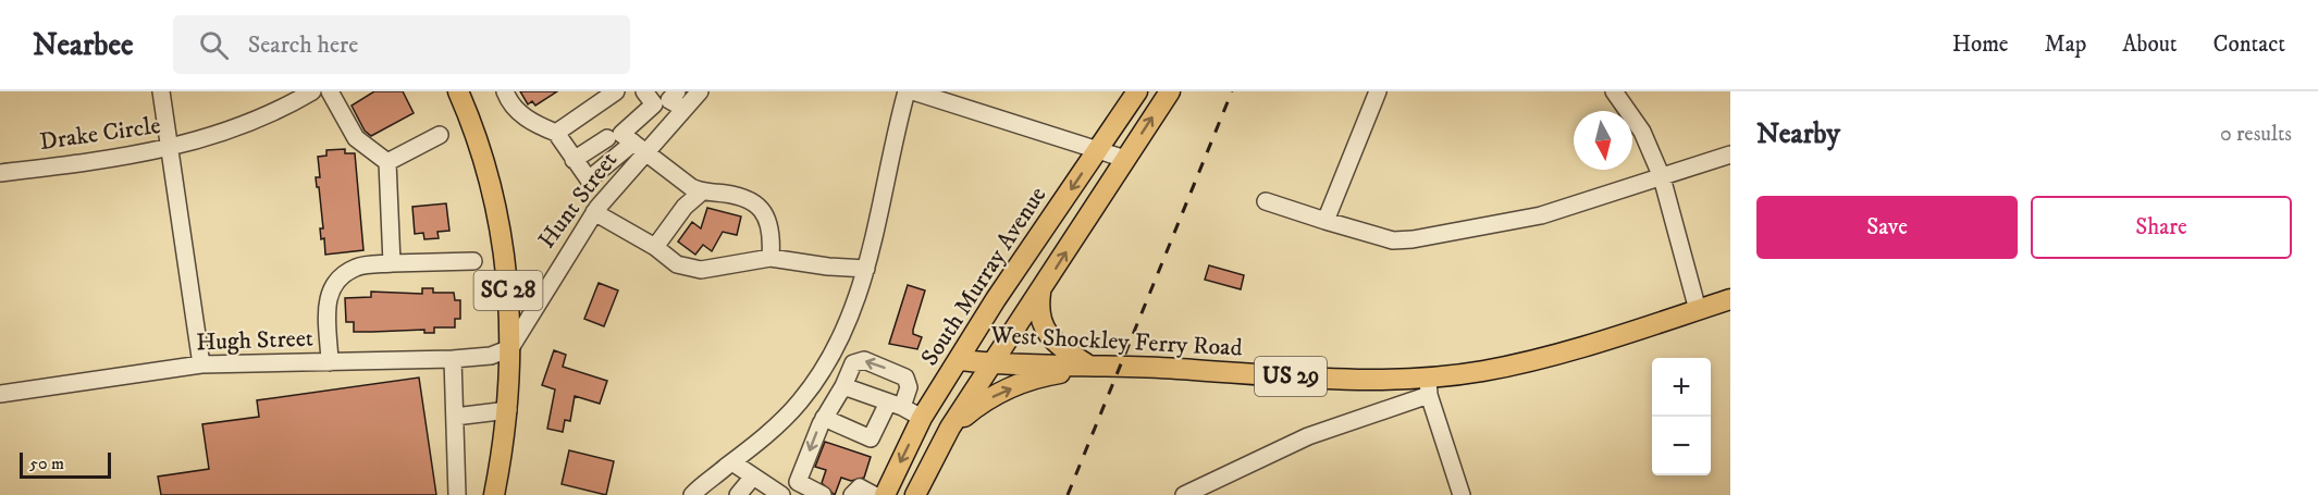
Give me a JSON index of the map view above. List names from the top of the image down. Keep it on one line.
{"streets":{"main road":["South Murray Avenue","SC 28","West Shockley Ferry Road","US 29"],"street":["Drake Circle","Hunt Street","Hugh Street"]},"crossings":[["Hunt Street","SC 28"],["Hunt Street","Hugh Street"],["South Murray Avenue","West Shockley Ferry Road"],["SC 28","Hugh Street"],["West Shockley Ferry Road","US 29"]],"scale_bar":"50 m","north":"bottom","page":{"header":"Nearbee","search":"Search here","nav":["Home","Map","About","Contact"],"heading":["Nearby","0 results"],"buttons":["Save","Share"],"map_buttons":["+","−"],"scale":"50 m"}}
